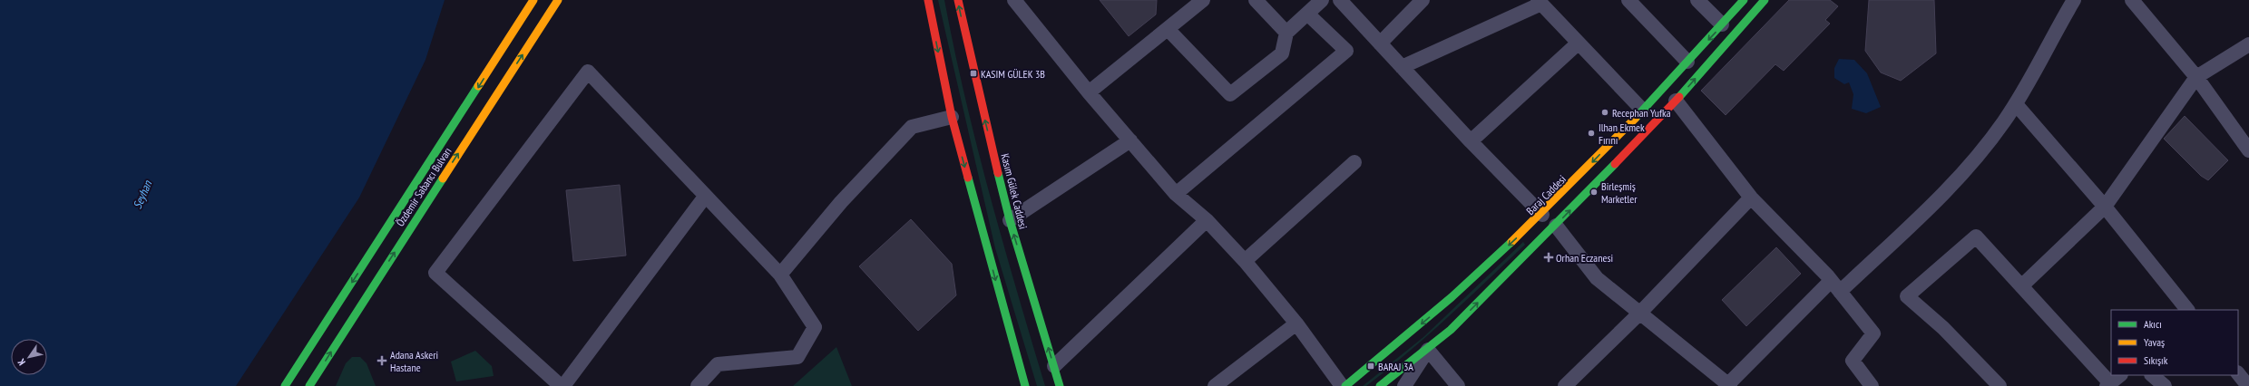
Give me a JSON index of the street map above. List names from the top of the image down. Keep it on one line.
{"streets":{"main road":["Özdemir Sabancı Bulvarı","Kasım Gülek Caddesi","Baraj Caddesi"]},"water":["Seyhan"],"places":{"transit":["KASIM GÜLEK 3B","BARAJ 3A"],"other":["Recephan Yufka","Ilhan Ekmek Fırını","Birleşmiş Marketler"],"health":["Orhan Eczanesi","Adana Askeri Hastane"]},"legend":["Akıcı","Yavaş","Sıkışık"],"north":"bottom left"}
